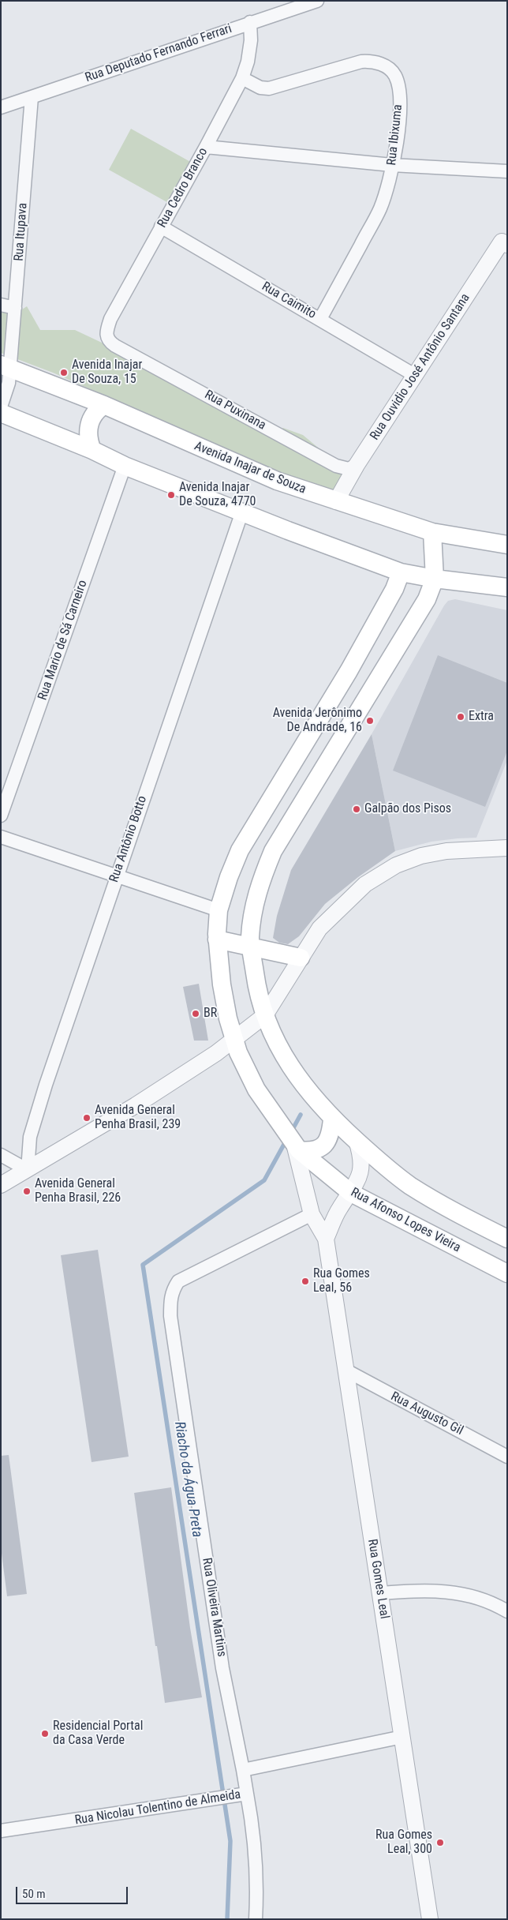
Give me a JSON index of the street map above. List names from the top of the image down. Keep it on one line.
{"streets":{"main road":["Avenida Inajar de Souza","Rua Afonso Lopes Vieira"],"street":["Rua Deputado Fernando Ferrari","Rua Ibixuma","Rua Cedro Branco","Rua Itupava","Rua Caimito","Rua Ouvidio José Antônio Santana","Rua Puxinana","Rua Mario de Sá Carneiro","Rua Antônio Botto","Rua Augusto Gil","Rua Gomes Leal","Rua Oliveira Martins","Rua Nicolau Tolentino de Almeida"]},"crossings":[["Rua Deputado Fernando Ferrari","Rua Cedro Branco"],["Rua Deputado Fernando Ferrari","Rua Itupava"],["Rua Ibixuma","Rua Cedro Branco"],["Rua Ibixuma","Rua Caimito"],["Rua Cedro Branco","Rua Caimito"],["Rua Cedro Branco","Rua Puxinana"],["Rua Itupava","Avenida Inajar de Souza"],["Rua Caimito","Rua Ouvidio José Antônio Santana"],["Rua Ouvidio José Antônio Santana","Rua Puxinana"],["Rua Ouvidio José Antônio Santana","Avenida Inajar de Souza"],["Rua Afonso Lopes Vieira","Rua Gomes Leal"],["Rua Augusto Gil","Rua Gomes Leal"],["Rua Gomes Leal","Rua Oliveira Martins"],["Rua Gomes Leal","Rua Nicolau Tolentino de Almeida"],["Rua Oliveira Martins","Rua Nicolau Tolentino de Almeida"]],"water":["Riacho da Água Preta"],"places":["Avenida Inajar De Souza, 15","Avenida Inajar De Souza, 4770","Extra","Avenida Jerônimo De Andrade, 16","Galpão dos Pisos","BR","Avenida General Penha Brasil, 239","Avenida General Penha Brasil, 226","Rua Gomes Leal, 56","Residencial Portal da Casa Verde","Rua Gomes Leal, 300"],"scale_bar":"50 m"}
